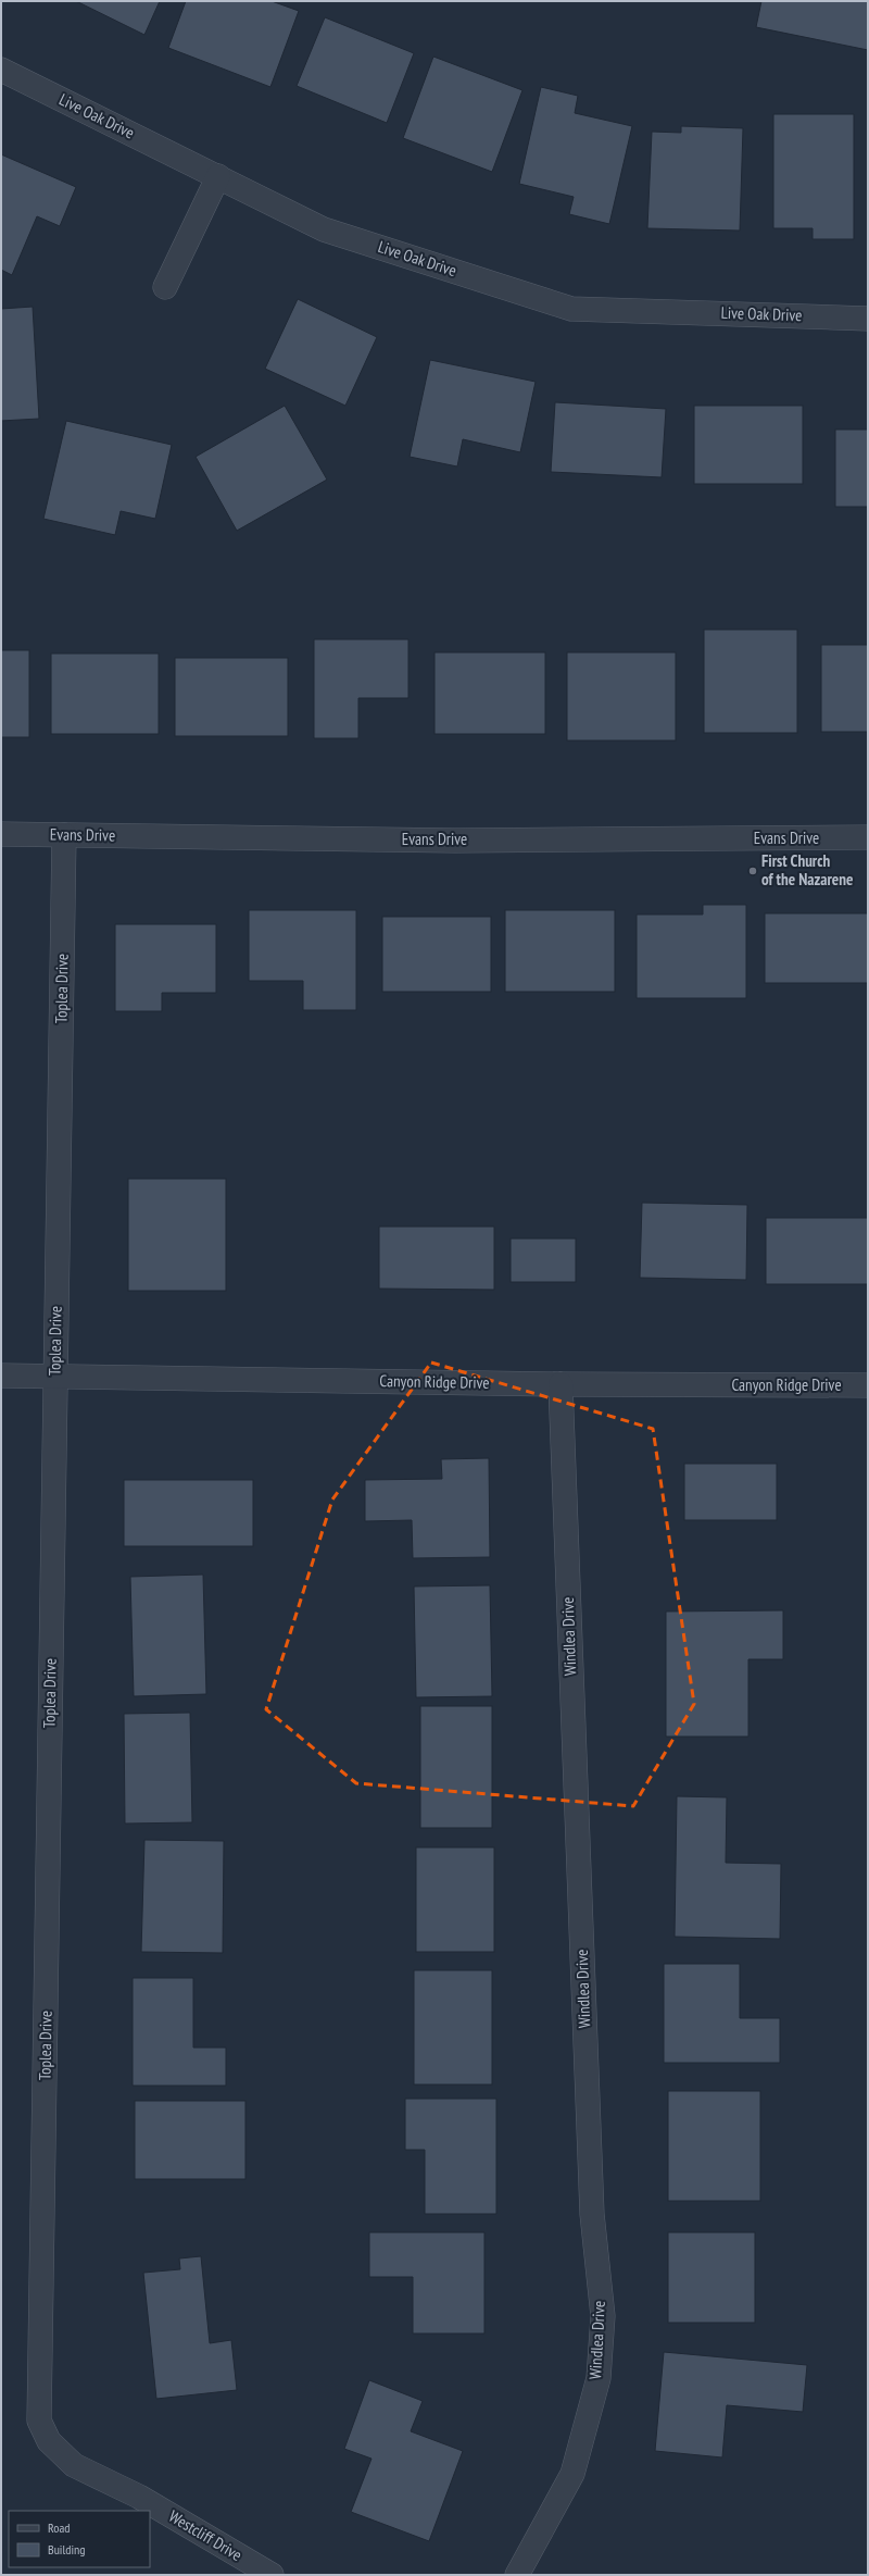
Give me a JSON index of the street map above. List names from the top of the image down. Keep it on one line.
{"streets":{"street":["Live Oak Drive","Evans Drive","Toplea Drive","Canyon Ridge Drive","Windlea Drive","Westcliff Drive"]},"crossings":[["Evans Drive","Toplea Drive"],["Toplea Drive","Canyon Ridge Drive"],["Toplea Drive","Westcliff Drive"],["Canyon Ridge Drive","Windlea Drive"]],"places":["First Church of the Nazarene"],"legend":["Road","Building"]}
